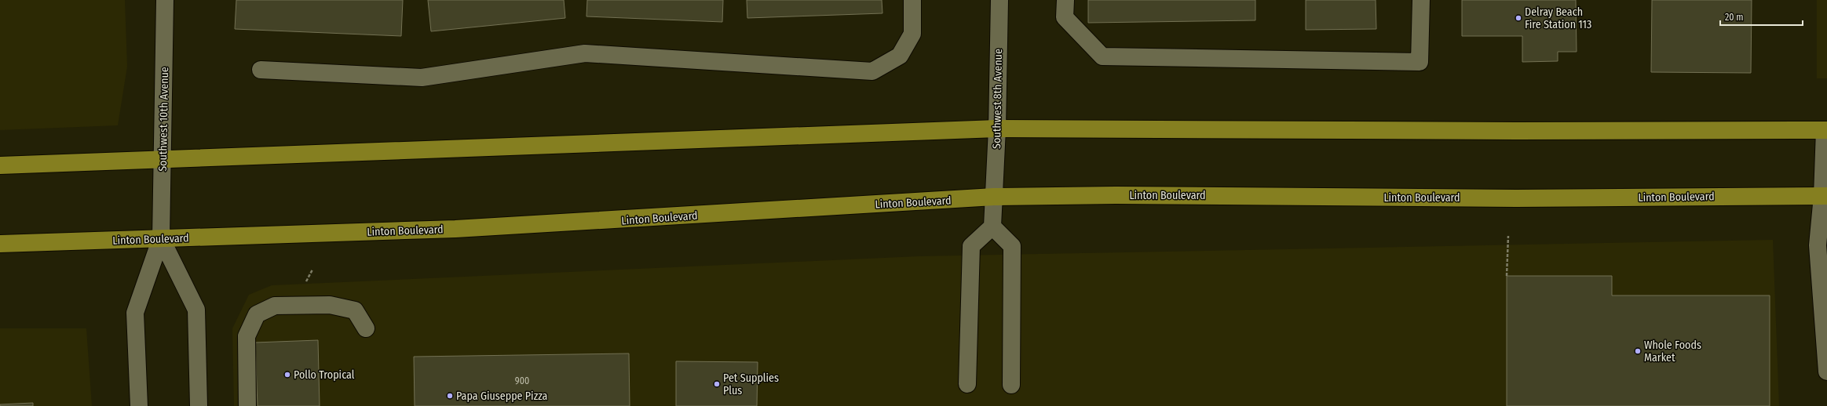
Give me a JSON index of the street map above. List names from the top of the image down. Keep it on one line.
{"streets":{"main road":["Linton Boulevard"],"street":["Southwest 8th Avenue","Southwest 10th Avenue"]},"crossings":[["Southwest 8th Avenue","Linton Boulevard"],["Southwest 10th Avenue","Linton Boulevard"]],"places":["Delray Beach Fire Station 113","Whole Foods Market","Pollo Tropical","Pet Supplies Plus","Papa Giuseppe Pizza"],"house_numbers":["900"],"scale_bar":"20 m"}
